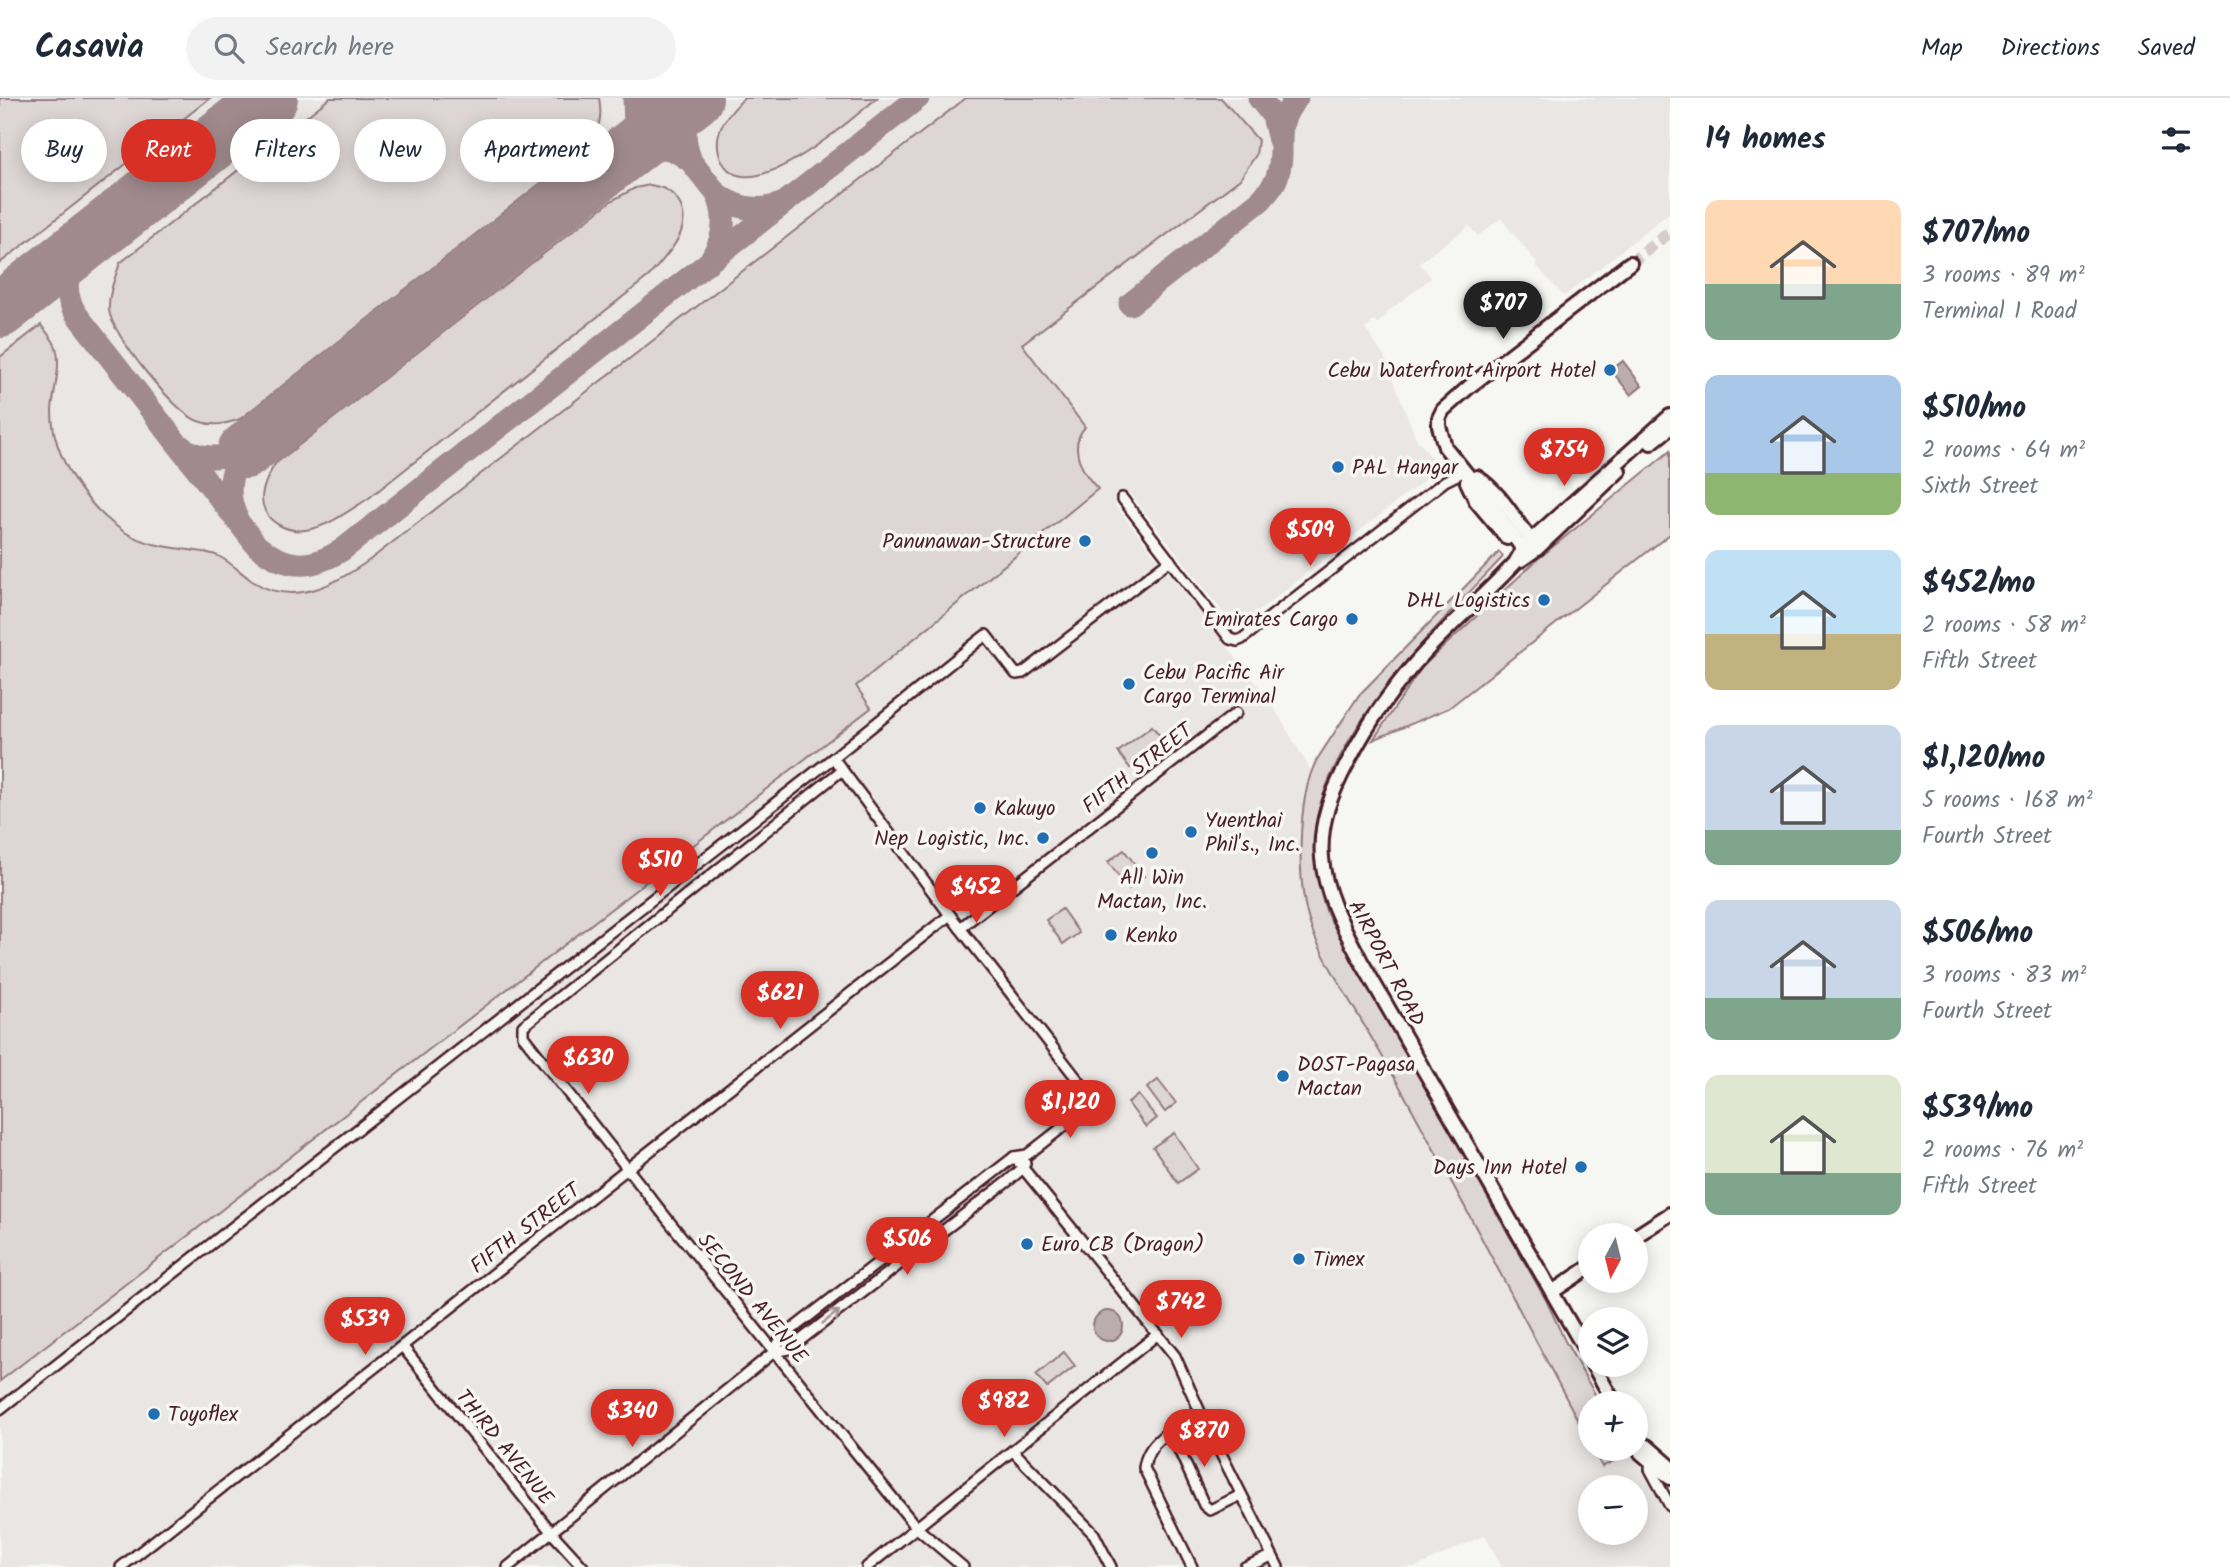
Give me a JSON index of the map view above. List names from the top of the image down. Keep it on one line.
{"streets":{"street":["FIFTH STREET","AIRPORT ROAD","SECOND AVENUE","THIRD AVENUE"]},"crossings":[["FIFTH STREET","SECOND AVENUE"],["FIFTH STREET","THIRD AVENUE"]],"places":["Cebu Waterfront Airport Hotel","PAL Hangar","Panunawan-Structure","DHL Logistics","Emirates Cargo","Cebu Pacific Air Cargo Terminal","Kakuyo","Yuenthai Phil's., Inc.","Nep Logistic, Inc.","All Win Mactan, Inc.","Kenko","DOST-Pagasa Mactan","Days Inn Hotel","Euro CB (Dragon)","Timex","Toyoflex"],"north":"bottom","page":{"header":"Casavia","search":"Search here","nav":["Map","Directions","Saved"],"heading":"14 homes","chip":["Buy","Rent","Filters","New","Apartment"],"list":[{"name":"$707/mo","note":"3 rooms · 89 m² · Terminal 1 Road"},{"name":"$510/mo","note":"2 rooms · 64 m² · Sixth Street"},{"name":"$452/mo","note":"2 rooms · 58 m² · Fifth Street"},{"name":"$1,120/mo","note":"5 rooms · 168 m² · Fourth Street"},{"name":"$506/mo","note":"3 rooms · 83 m² · Fourth Street"},{"name":"$539/mo","note":"2 rooms · 76 m² · Fifth Street"}],"price":["$707","$754","$509","$510","$452","$621","$630","$1,120","$506","$742","$539","$982","$340","$870"],"map_buttons":["+","−"]}}
